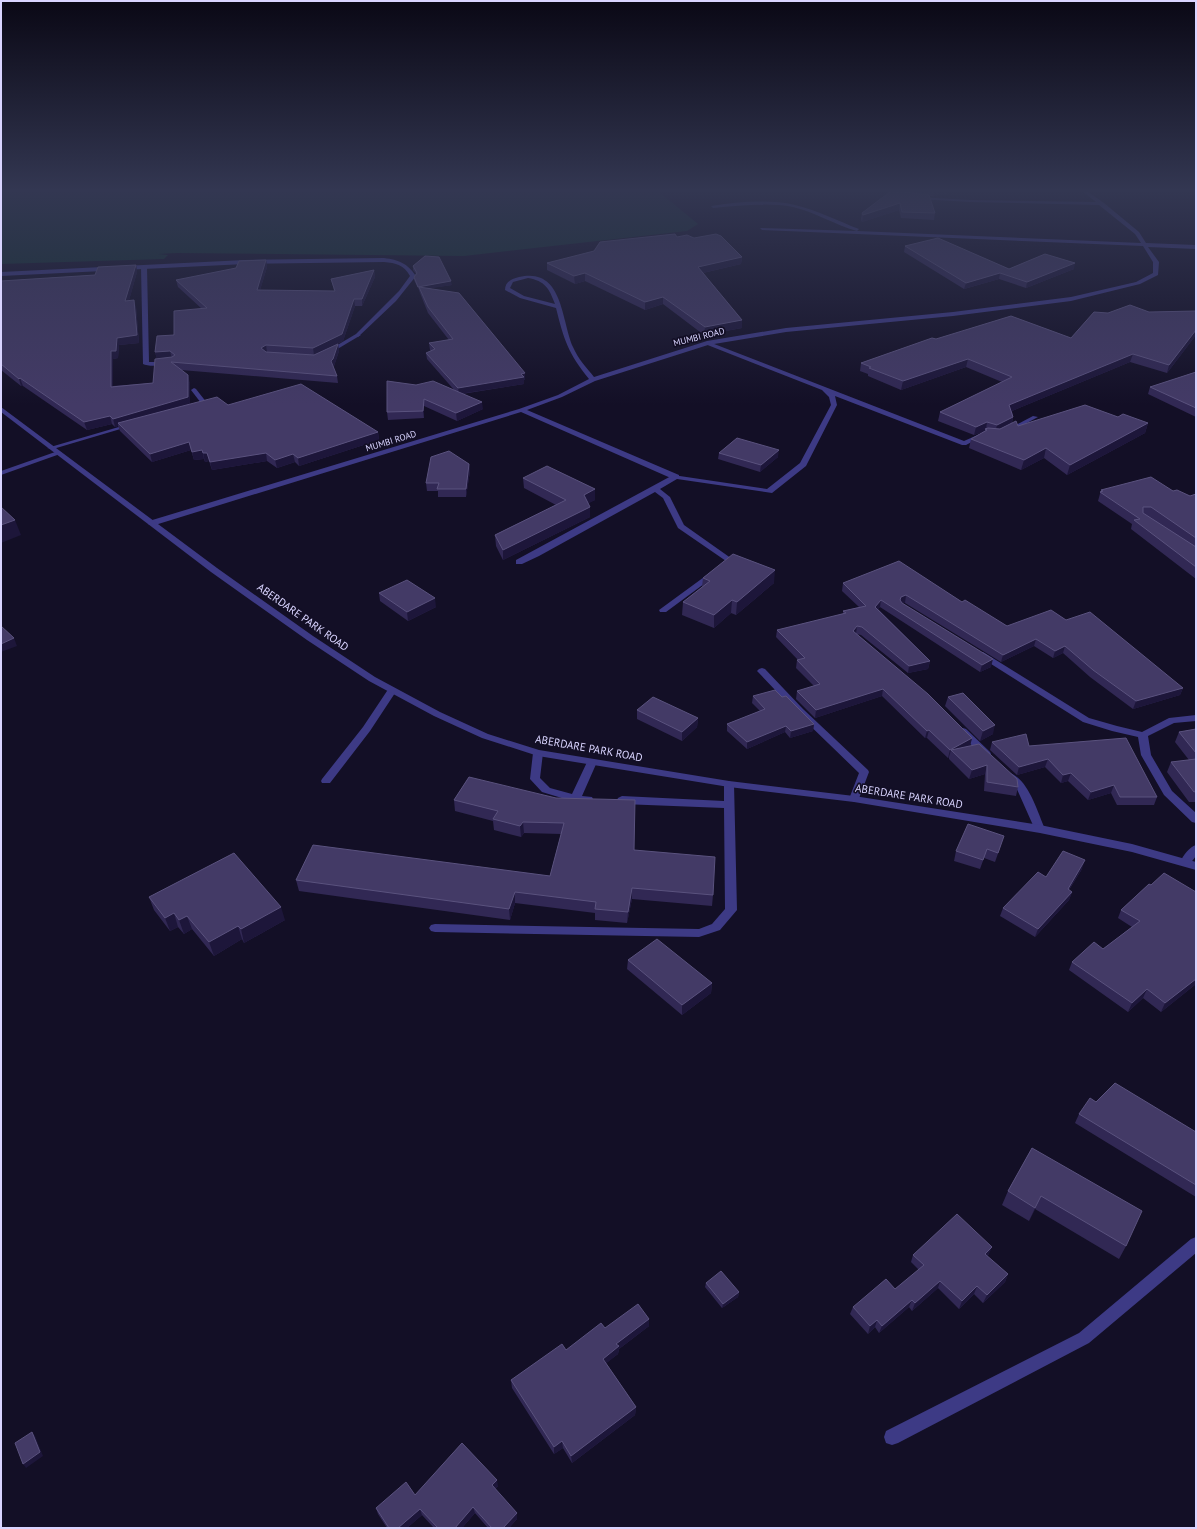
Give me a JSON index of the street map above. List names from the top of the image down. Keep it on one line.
{"streets":{"street":["MUMBI ROAD","ABERDARE PARK ROAD"]},"crossings":[["MUMBI ROAD","ABERDARE PARK ROAD"]]}
